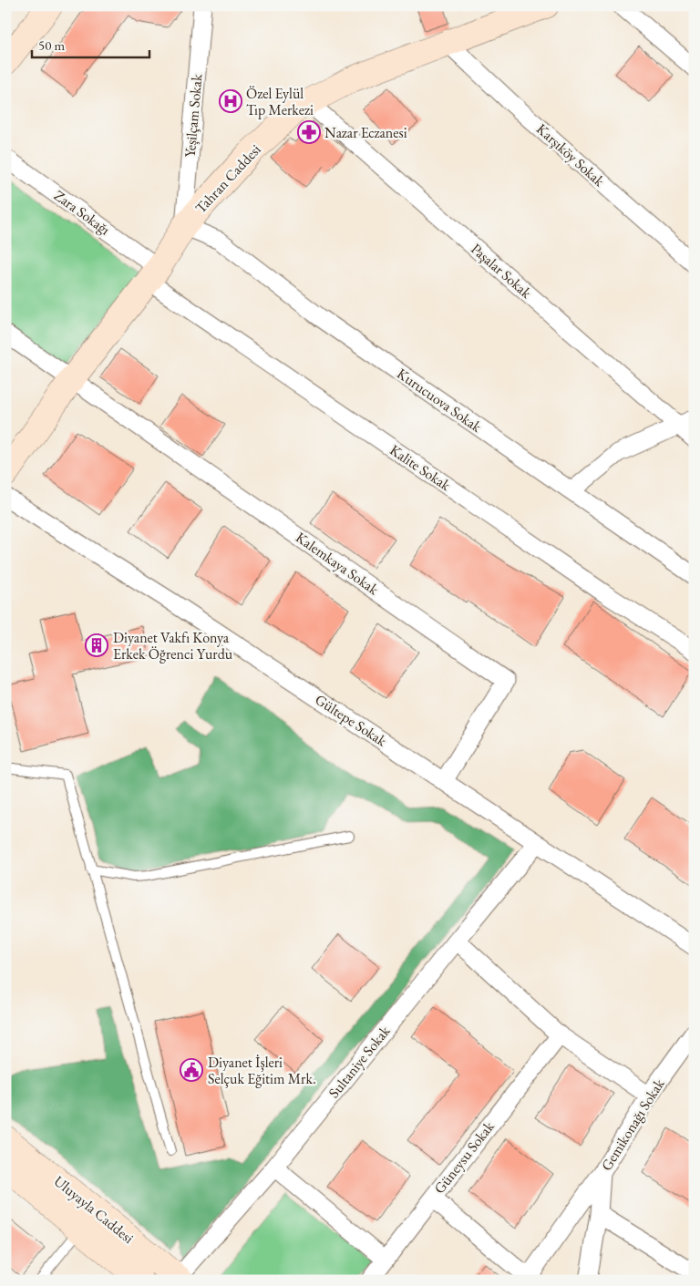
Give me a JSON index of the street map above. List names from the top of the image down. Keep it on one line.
{"streets":{"street":["Yeşilçam Sokak","Karşıköy Sokak","Tahran Caddesi","Zara Sokağı","Paşalar Sokak","Kurucuova Sokak","Kalite Sokak","Kalemkaya Sokak","Gültepe Sokak","Sultaniye Sokak","Gemikonağı Sokak","Güneysu Sokak","Uluyayla Caddesi"]},"crossings":[["Yeşilçam Sokak","Tahran Caddesi"],["Yeşilçam Sokak","Kurucuova Sokak"],["Karşıköy Sokak","Tahran Caddesi"],["Tahran Caddesi","Zara Sokağı"],["Tahran Caddesi","Paşalar Sokak"],["Tahran Caddesi","Kurucuova Sokak"],["Tahran Caddesi","Kalite Sokak"],["Tahran Caddesi","Kalemkaya Sokak"],["Zara Sokağı","Kalite Sokak"],["Kalemkaya Sokak","Gültepe Sokak"],["Gültepe Sokak","Sultaniye Sokak"],["Sultaniye Sokak","Uluyayla Caddesi"]],"places":{"hospital":["Özel Eylül Tıp Merkezi"],"pharmacy":["Nazar Eczanesi"],"building":["Diyanet Vakfı Konya Erkek Öğrenci Yurdu"],"public building":["Diyanet İşleri Selçuk Eğitim Mrk."]},"scale_bar":"50 m"}
